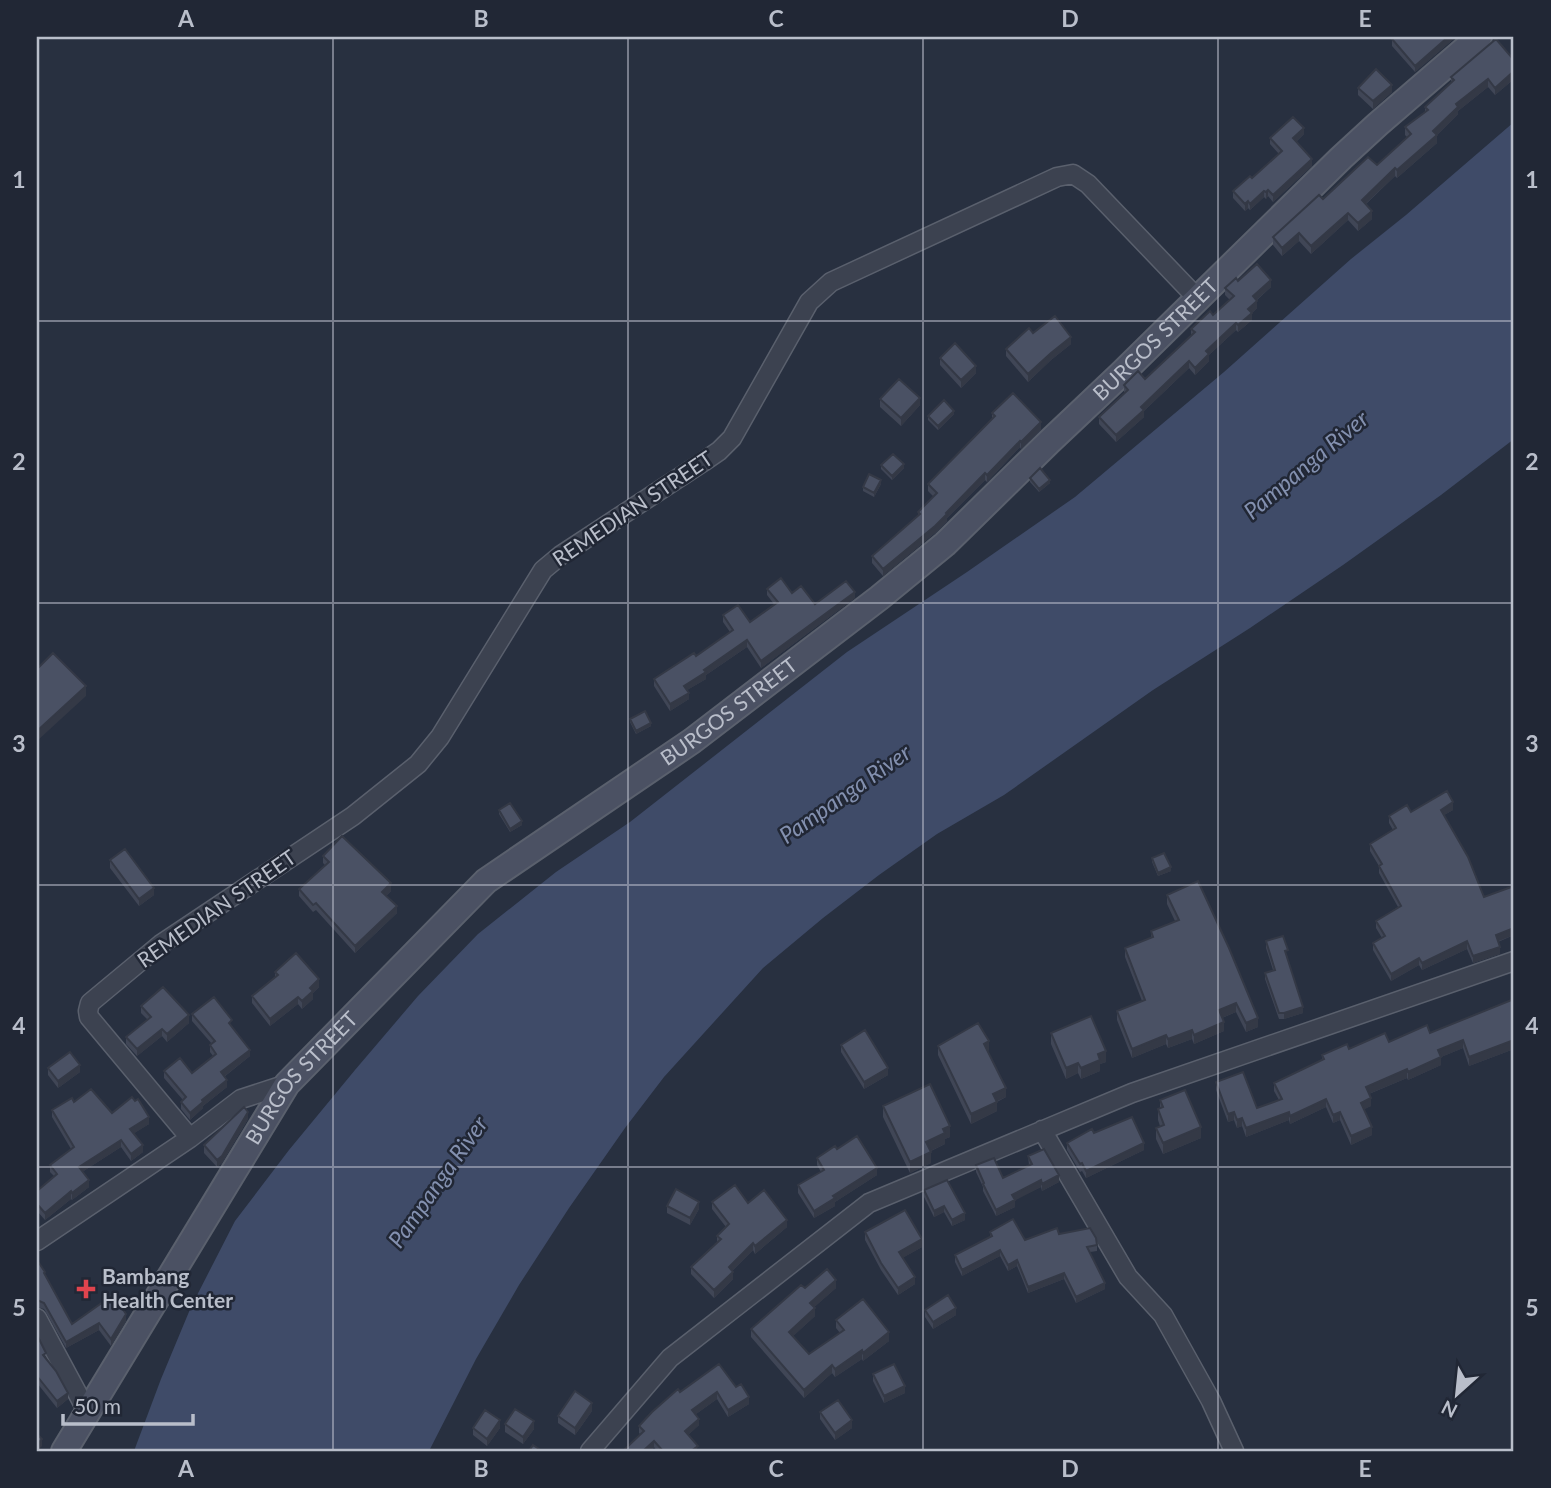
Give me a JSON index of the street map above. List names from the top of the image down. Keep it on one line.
{"streets":{"street":["BURGOS STREET","REMEDIAN STREET"]},"crossings":[["BURGOS STREET","REMEDIAN STREET"]],"water":["Pampanga River"],"places":{"health":["Bambang Health Center"]},"scale_bar":"50 m","north":"bottom left","grid":{"columns":["A","B","C","D","E"],"rows":["1","2","3","4","5"]}}
